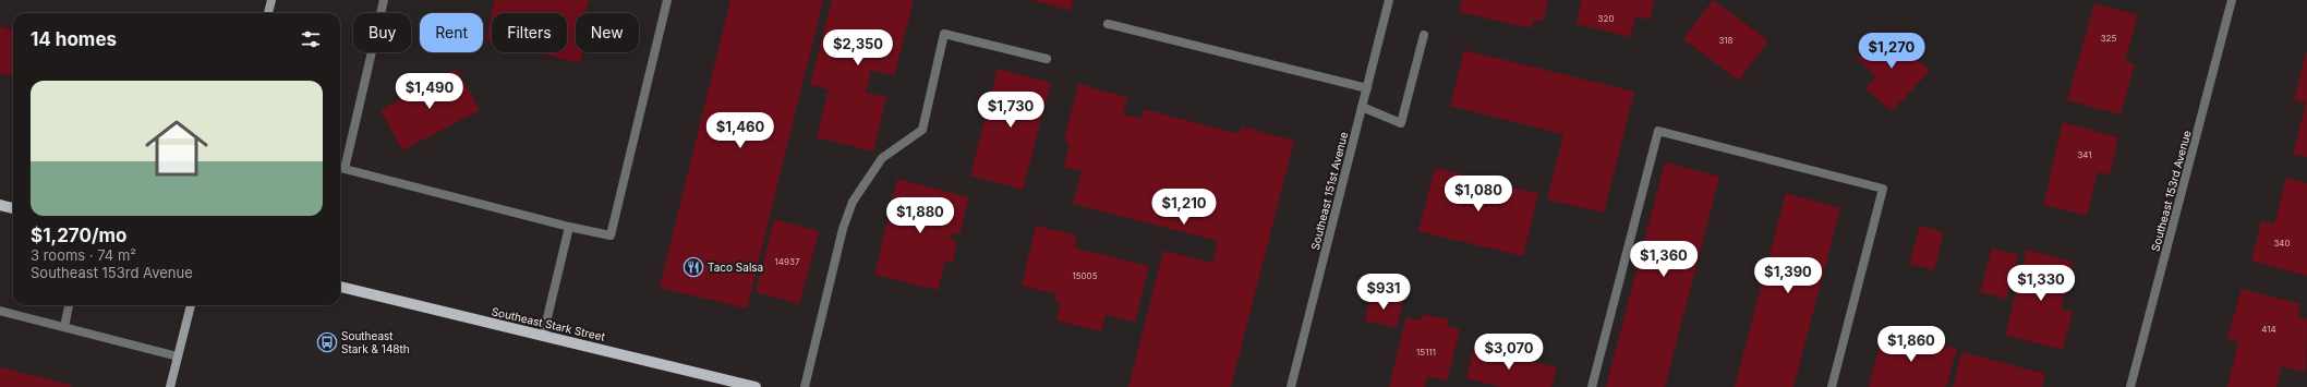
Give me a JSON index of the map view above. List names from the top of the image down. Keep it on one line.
{"streets":{"main road":["Southeast Stark Street"],"street":["Southeast 151st Avenue","Southeast 153rd Avenue"]},"places":{"restaurant":["Taco Salsa"],"bus stop":["Southeast Stark & 148th"]},"house_numbers":["320","325","318","341","340","14937","15005","414","15111"],"page":{"chip":["Buy","Rent","Filters","New"],"heading":"14 homes","price":["$2,350","$1,270","$1,490","$1,730","$1,460","$1,080","$1,210","$1,880","$1,360","$1,390","$1,330","$931","$1,860","$3,070"],"list":[{"name":"$1,270/mo","note":"3 rooms · 74 m² · Southeast 153rd Avenue"}]}}
